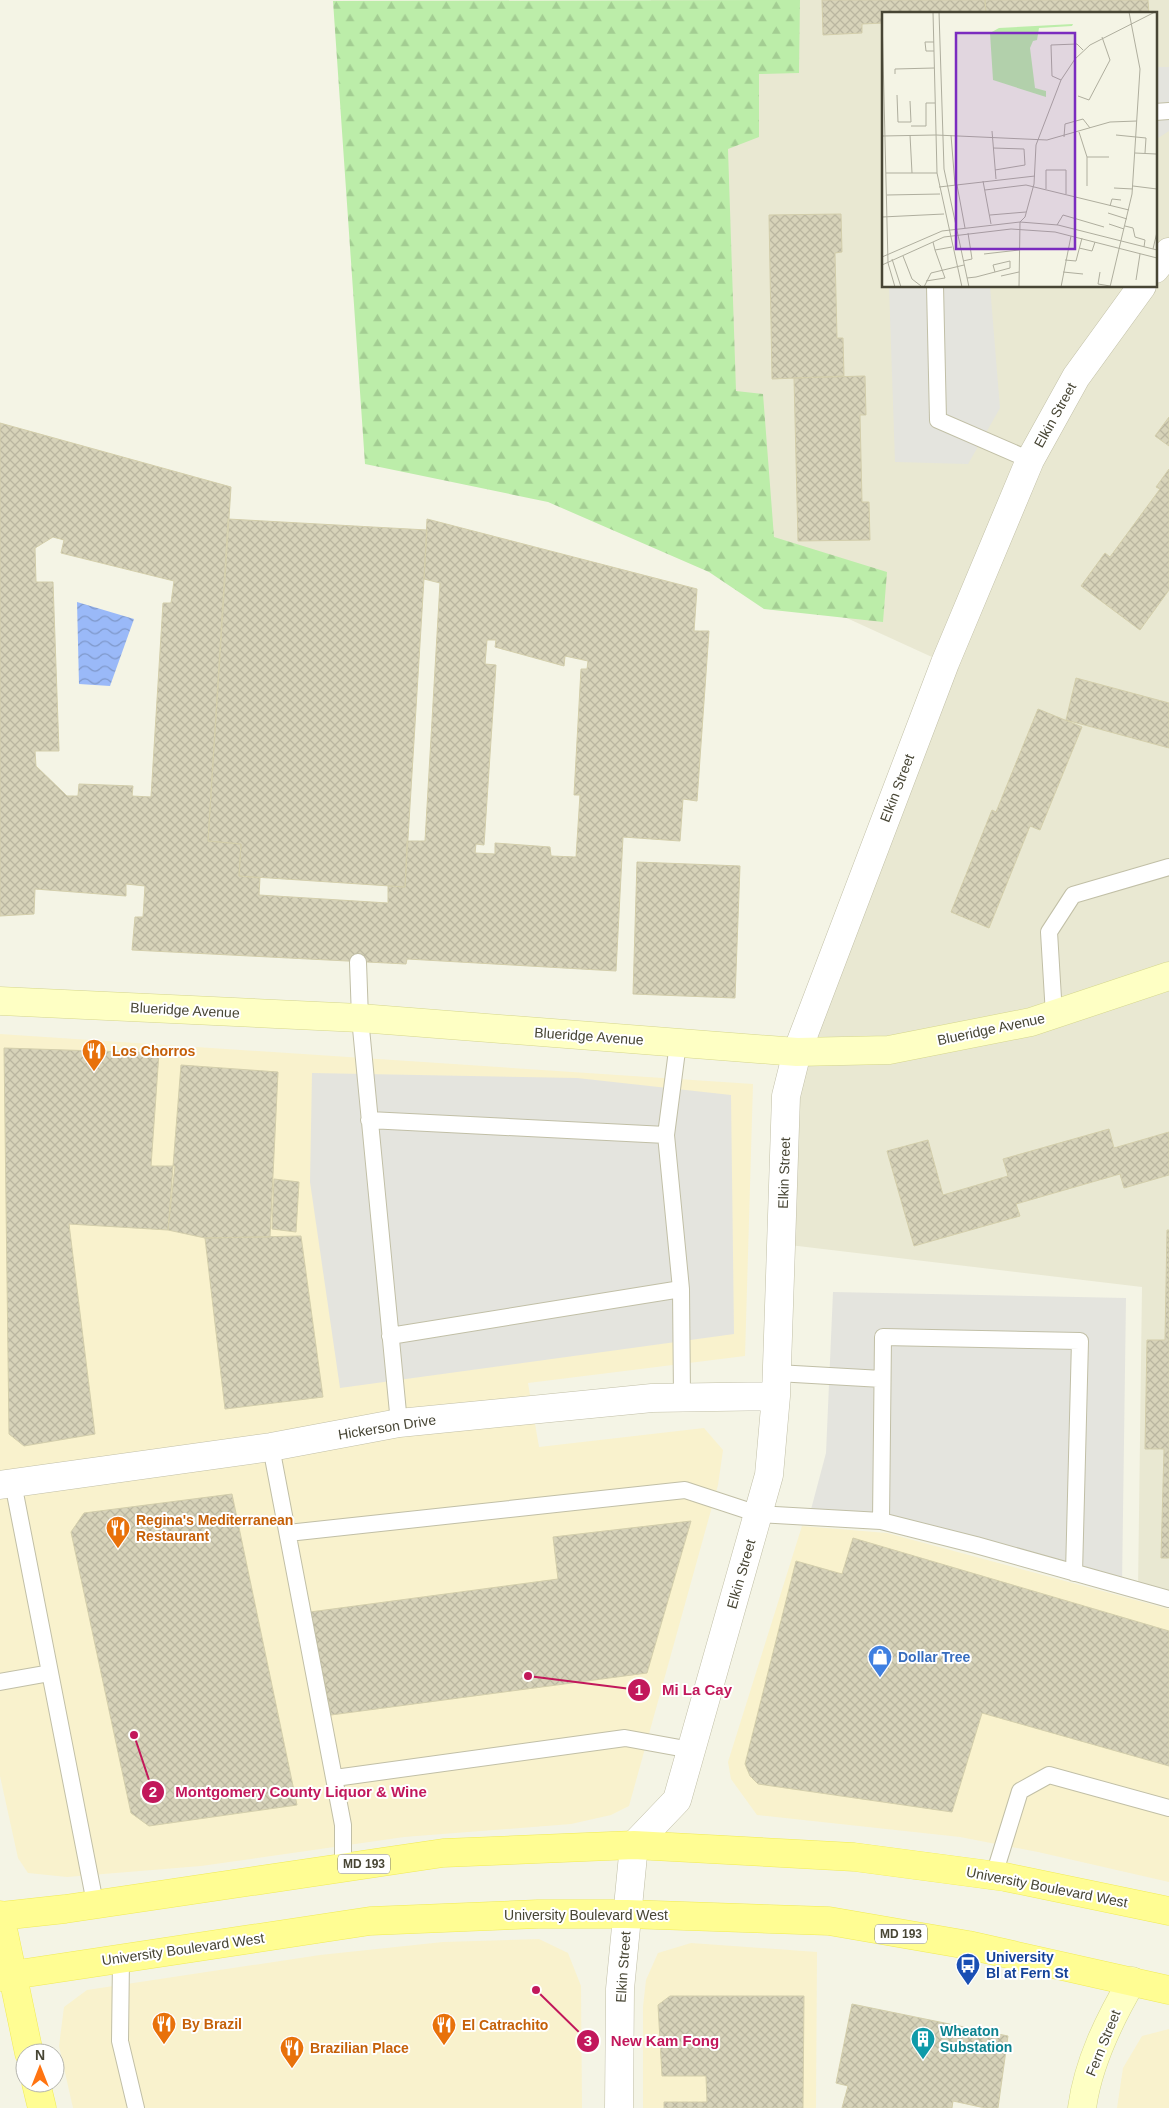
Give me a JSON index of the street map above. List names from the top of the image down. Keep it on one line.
{"streets":{"main road":["MD 193","University Boulevard West"],"street":["Elkin Street","Blueridge Avenue","Hickerson Drive","Fern Street"]},"crossings":[["Elkin Street","Blueridge Avenue"],["Elkin Street","Hickerson Drive"],["Elkin Street","University Boulevard West"],["University Boulevard West","Fern Street"]],"places":{"restaurant":["Los Chorros","Regina's Mediterranean Restaurant","By Brazil","El Catrachito","Brazilian Place"],"other":["Mi La Cay","Montgomery County Liquor & Wine","New Kam Fong"],"shop":["Dollar Tree"],"bus stop":["University Bl at Fern St"],"building":["Wheaton Substation"]},"north":"top"}
